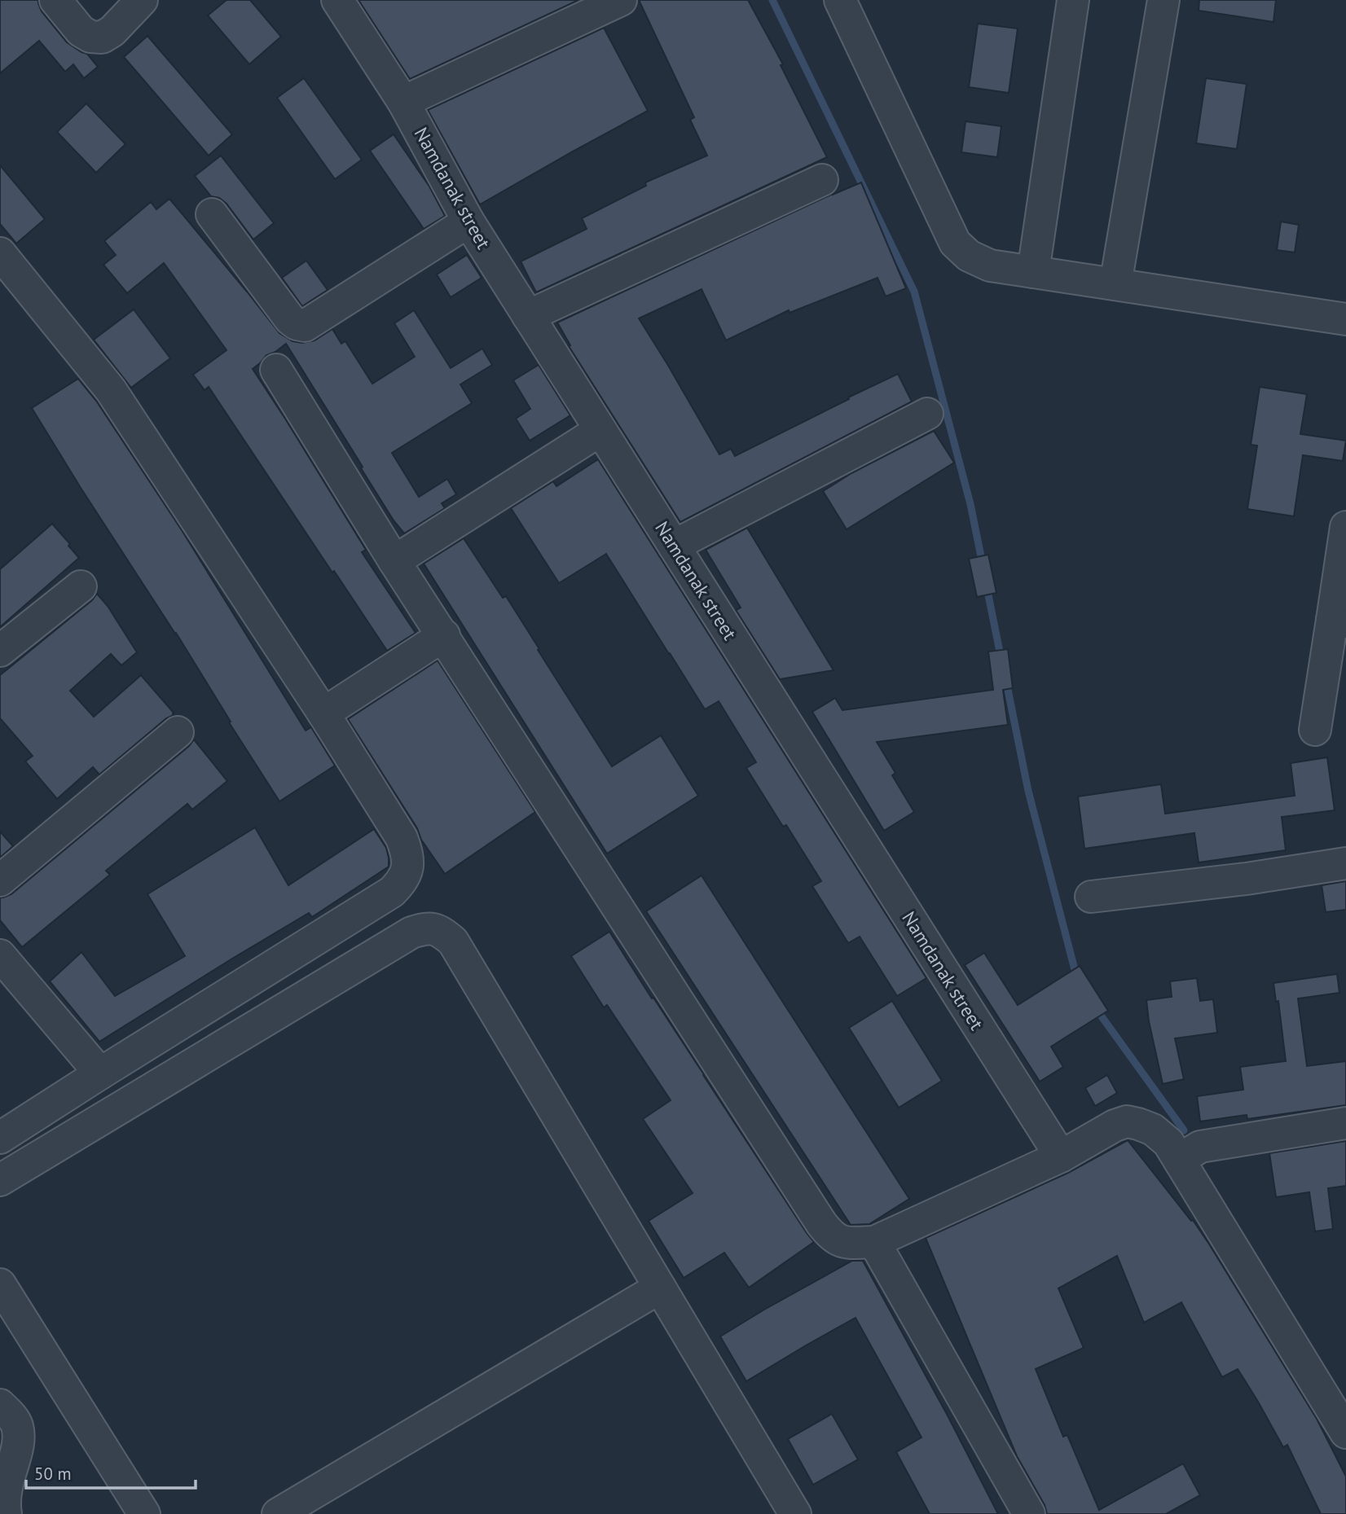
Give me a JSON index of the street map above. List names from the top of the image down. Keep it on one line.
{"streets":{"street":["Namdanak street"]},"scale_bar":"50 m"}
